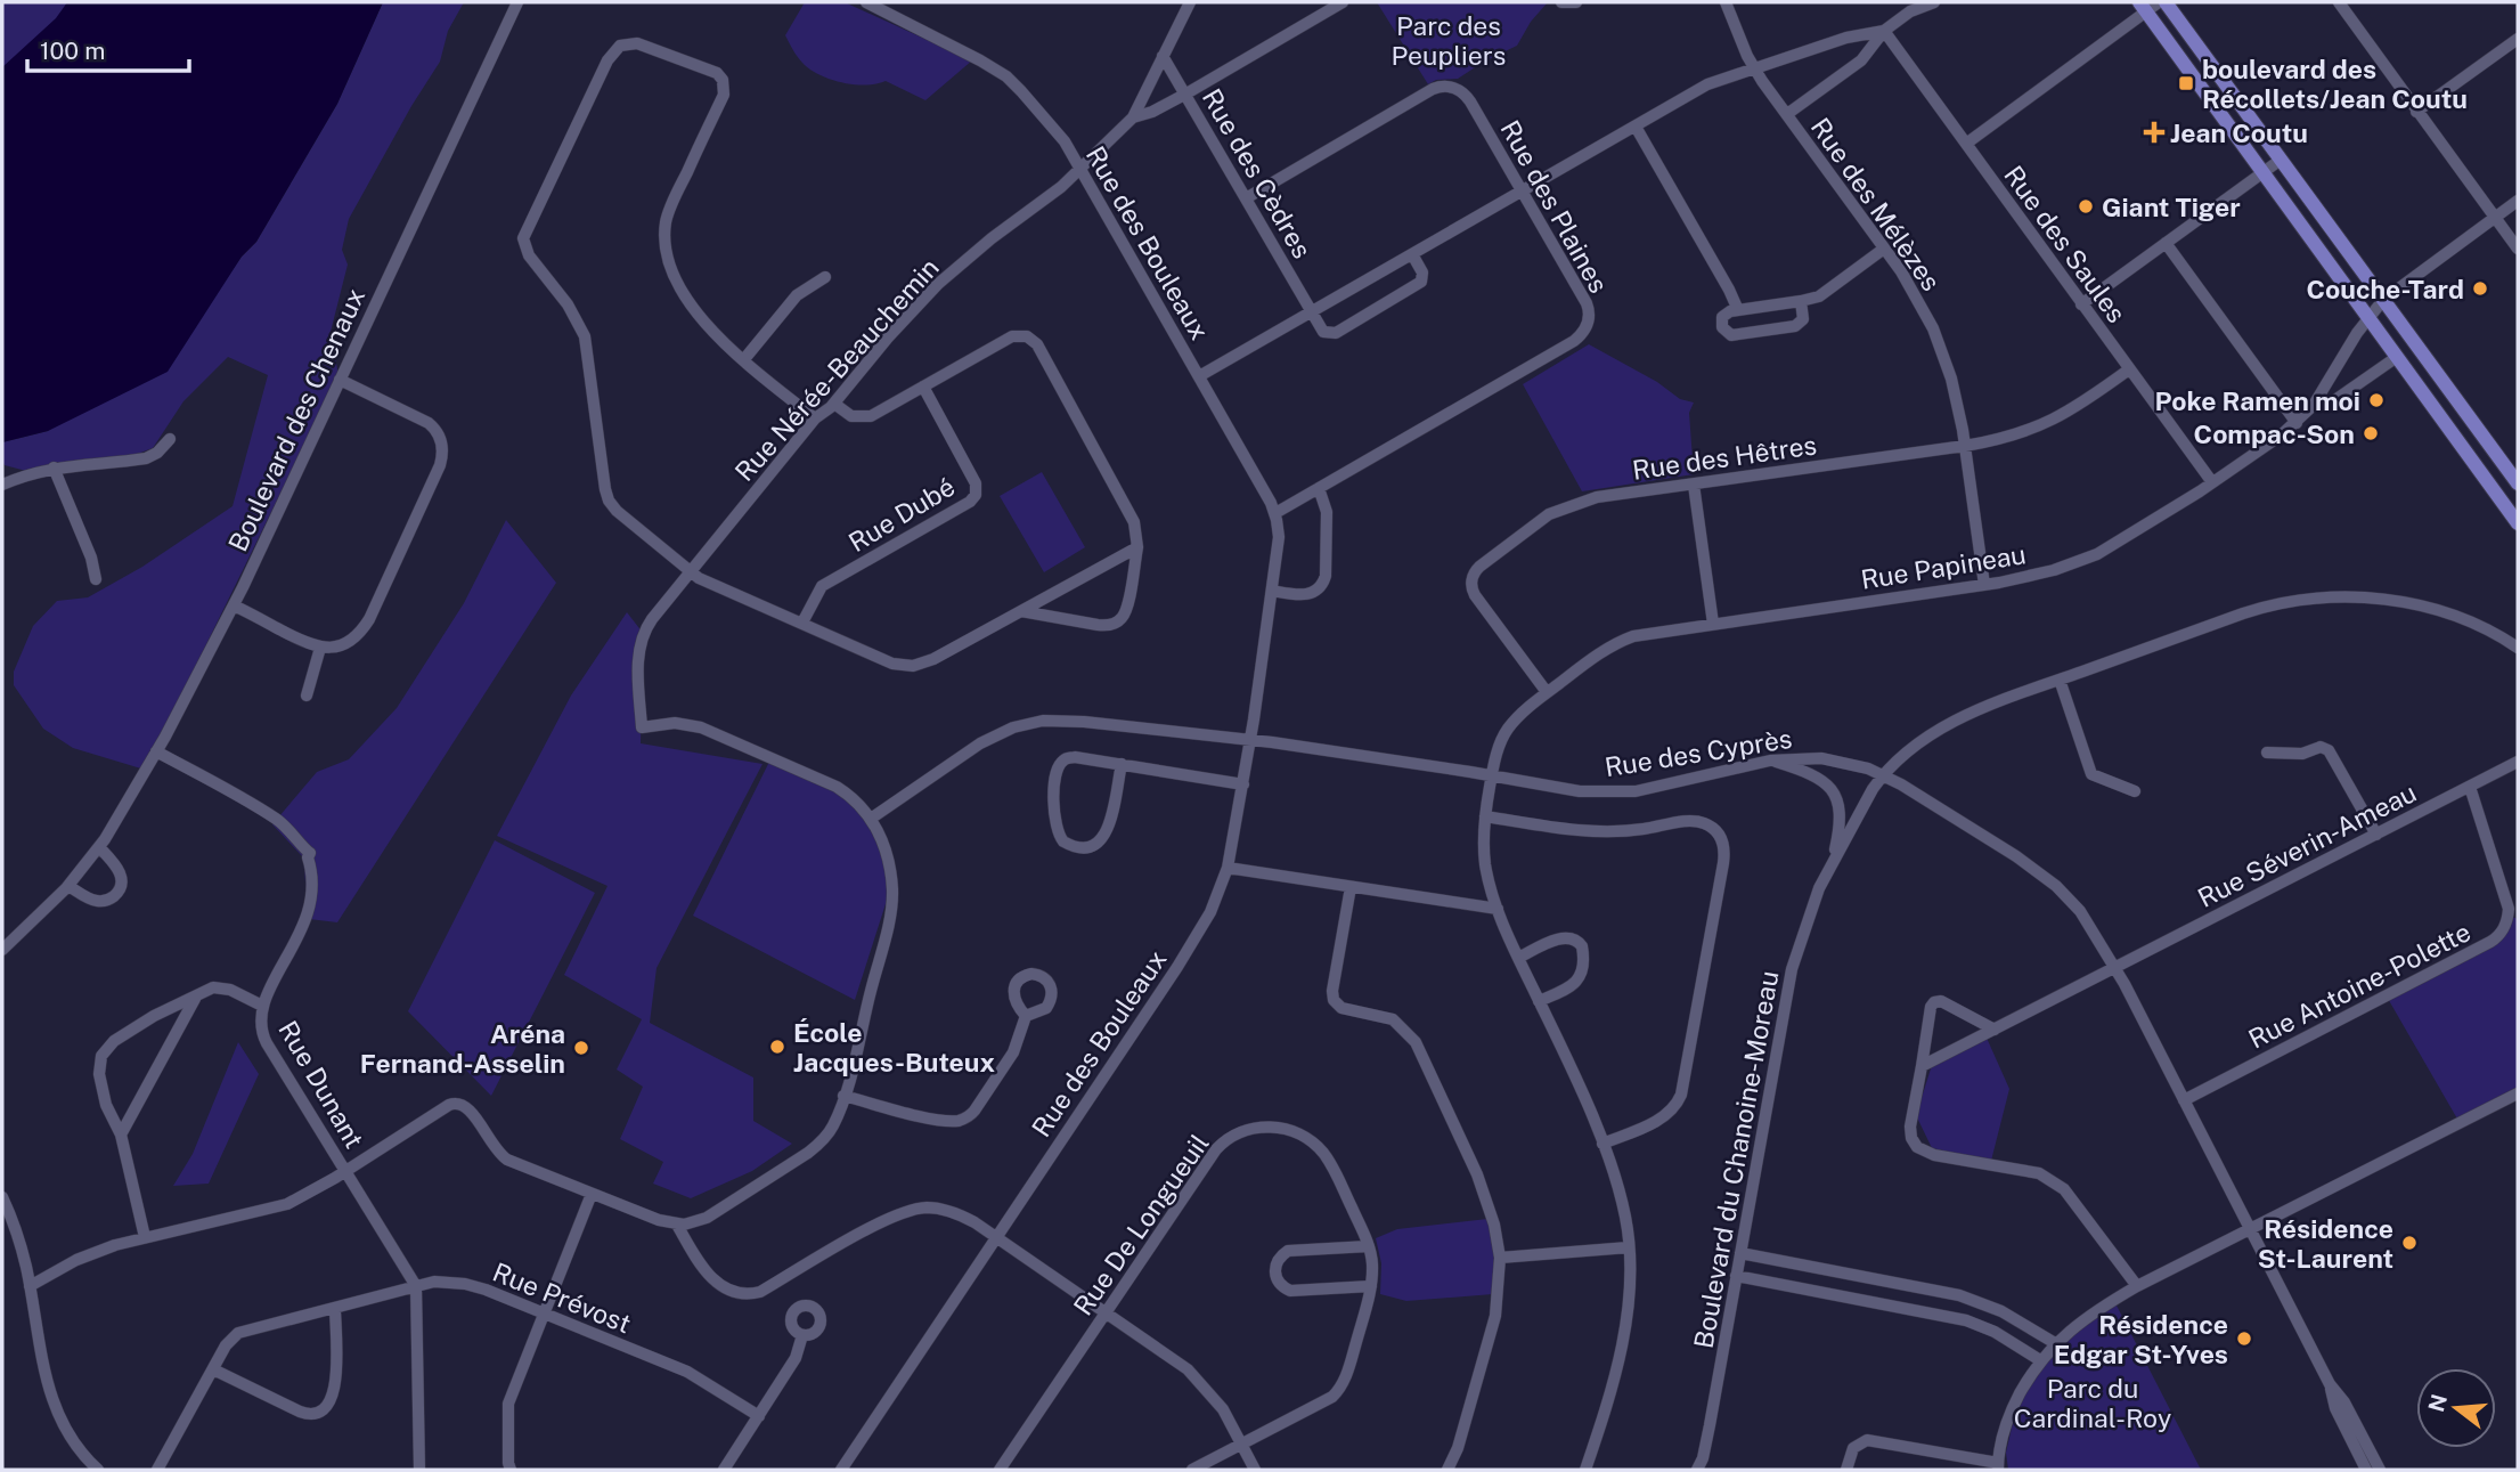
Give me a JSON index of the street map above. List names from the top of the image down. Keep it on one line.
{"streets":{"street":["Rue des Cèdres","Rue des Mélèzes","Rue des Plaines","Rue des Bouleaux","Rue des Saules","Rue Nérée-Beauchemin","Boulevard des Chenaux","Rue des Hêtres","Rue Dubé","Rue Papineau","Rue des Cyprès","Rue Séverin-Ameau","Rue Antoine-Polette","Rue Dunant","Boulevard du Chanoine-Moreau","Rue De Longueuil","Rue Prévost"]},"crossings":[["Rue des Cèdres","Rue des Plaines"],["Rue des Cèdres","Rue Nérée-Beauchemin"],["Rue des Mélèzes","Rue des Hêtres"],["Rue des Mélèzes","Rue Papineau"],["Rue des Plaines","Rue des Bouleaux"],["Rue des Bouleaux","Rue Nérée-Beauchemin"],["Rue des Bouleaux","Rue des Cyprès"],["Rue des Saules","Rue des Hêtres"],["Rue des Saules","Rue Papineau"],["Rue Nérée-Beauchemin","Rue des Cyprès"],["Boulevard des Chenaux","Rue Dunant"],["Rue des Hêtres","Rue Papineau"],["Rue Papineau","Rue des Cyprès"],["Rue des Cyprès","Rue Séverin-Ameau"],["Rue des Cyprès","Rue Antoine-Polette"],["Rue Séverin-Ameau","Rue Antoine-Polette"],["Rue Dunant","Rue Prévost"]],"parks":["Parc des Peupliers","Parc du Cardinal-Roy"],"places":{"transit":["boulevard des Récollets/Jean Coutu"],"health":["Jean Coutu"],"other":["Giant Tiger","Couche-Tard","Poke Ramen moi","Compac-Son","École Jacques-Buteux","Aréna Fernand-Asselin","Résidence St-Laurent","Résidence Edgar St-Yves"]},"scale_bar":"100 m","north":"left"}
